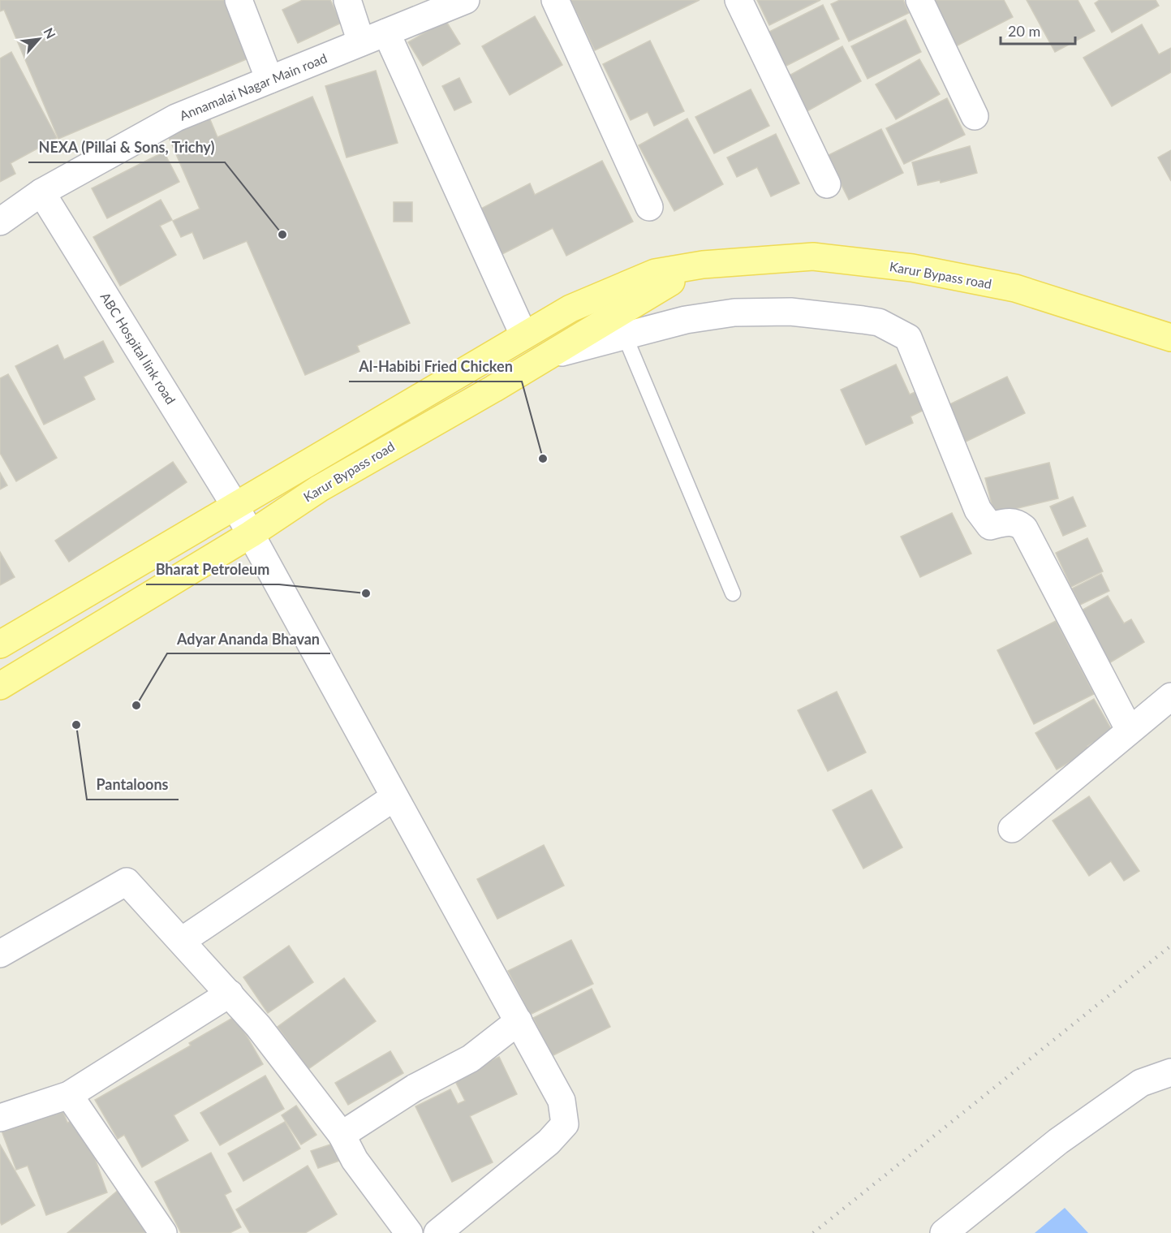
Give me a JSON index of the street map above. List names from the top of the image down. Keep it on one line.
{"streets":{"main road":["Karur Bypass road"],"street":["Annamalai Nagar Main road","ABC Hospital link road"]},"crossings":[["Annamalai Nagar Main road","ABC Hospital link road"],["Karur Bypass road","ABC Hospital link road"]],"places":["NEXA (Pillai & Sons, Trichy)","Al-Habibi Fried Chicken","Bharat Petroleum","Adyar Ananda Bhavan","Pantaloons"],"scale_bar":"20 m","north":"top right"}
